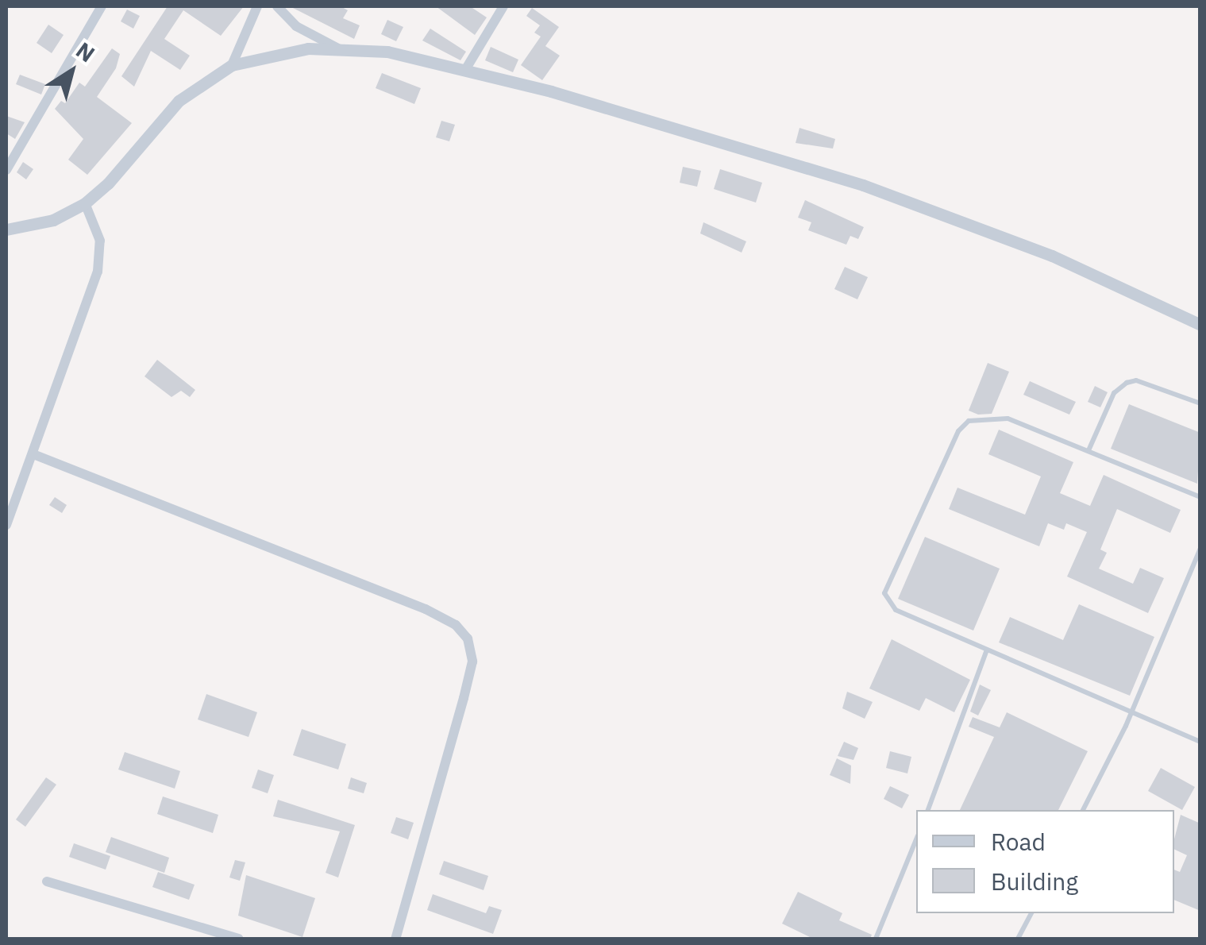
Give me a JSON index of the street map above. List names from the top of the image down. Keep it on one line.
{"legend":["Road","Building"],"north":"top right"}
